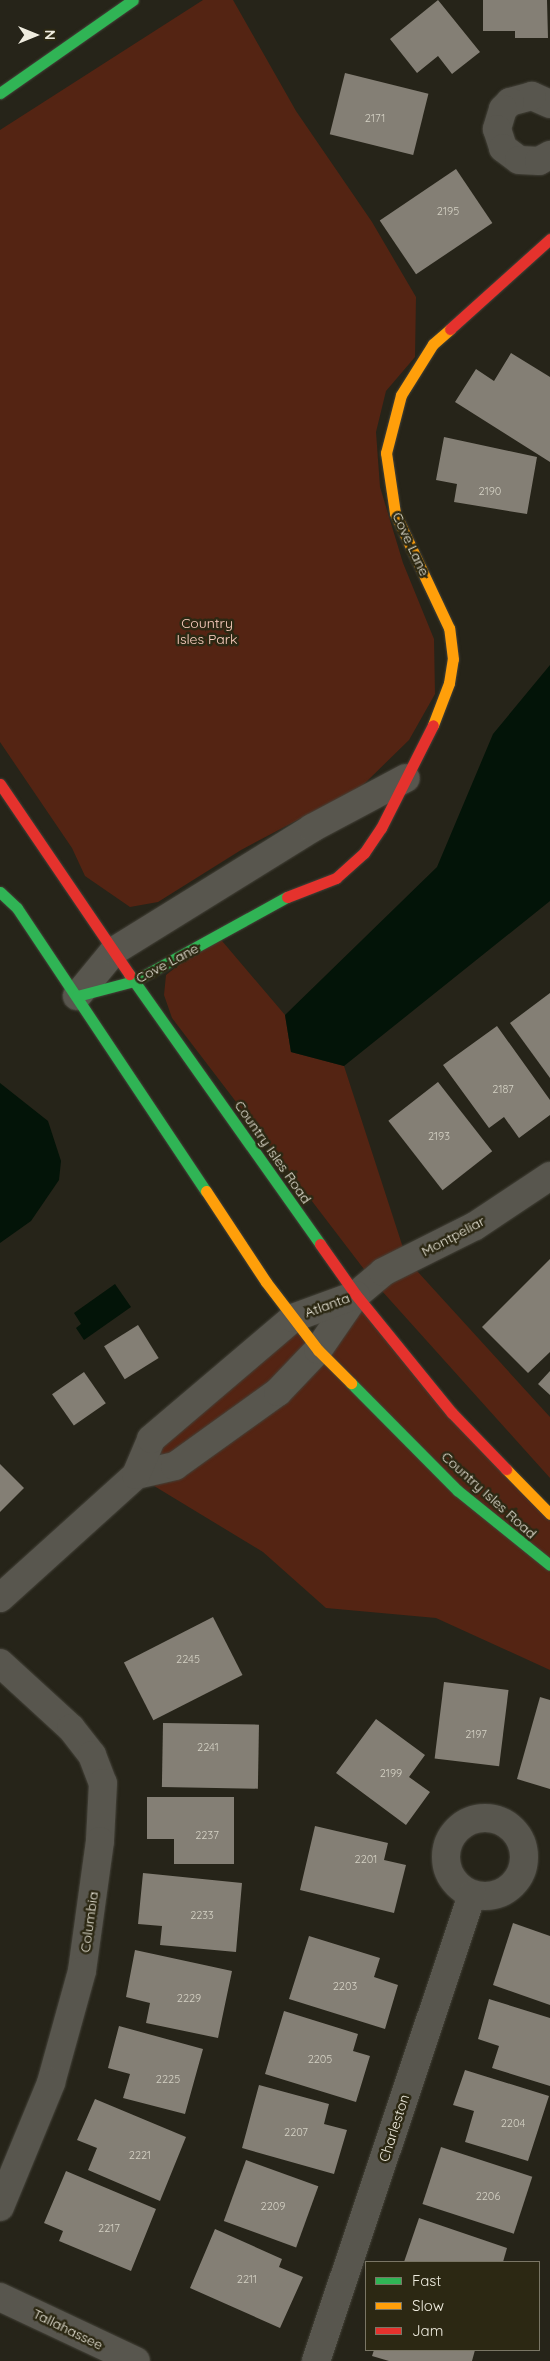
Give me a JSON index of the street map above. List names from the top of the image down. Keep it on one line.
{"streets":{"street":["Cove Lane","Country Isles Road","Montpeliar","Atlanta","Columbia","Charleston","Tallahassee"]},"crossings":[["Cove Lane","Country Isles Road"],["Country Isles Road","Montpeliar"],["Country Isles Road","Atlanta"],["Montpeliar","Atlanta"]],"parks":["Country Isles Park"],"house_numbers":["2171","2195","2190","2187","2193","2245","2197","2241","2199","2237","2201","2233","2203","2229","2205","2225","2204","2207","2221","2206","2209","2217","2211"],"legend":["Fast","Slow","Jam"],"north":"right"}
